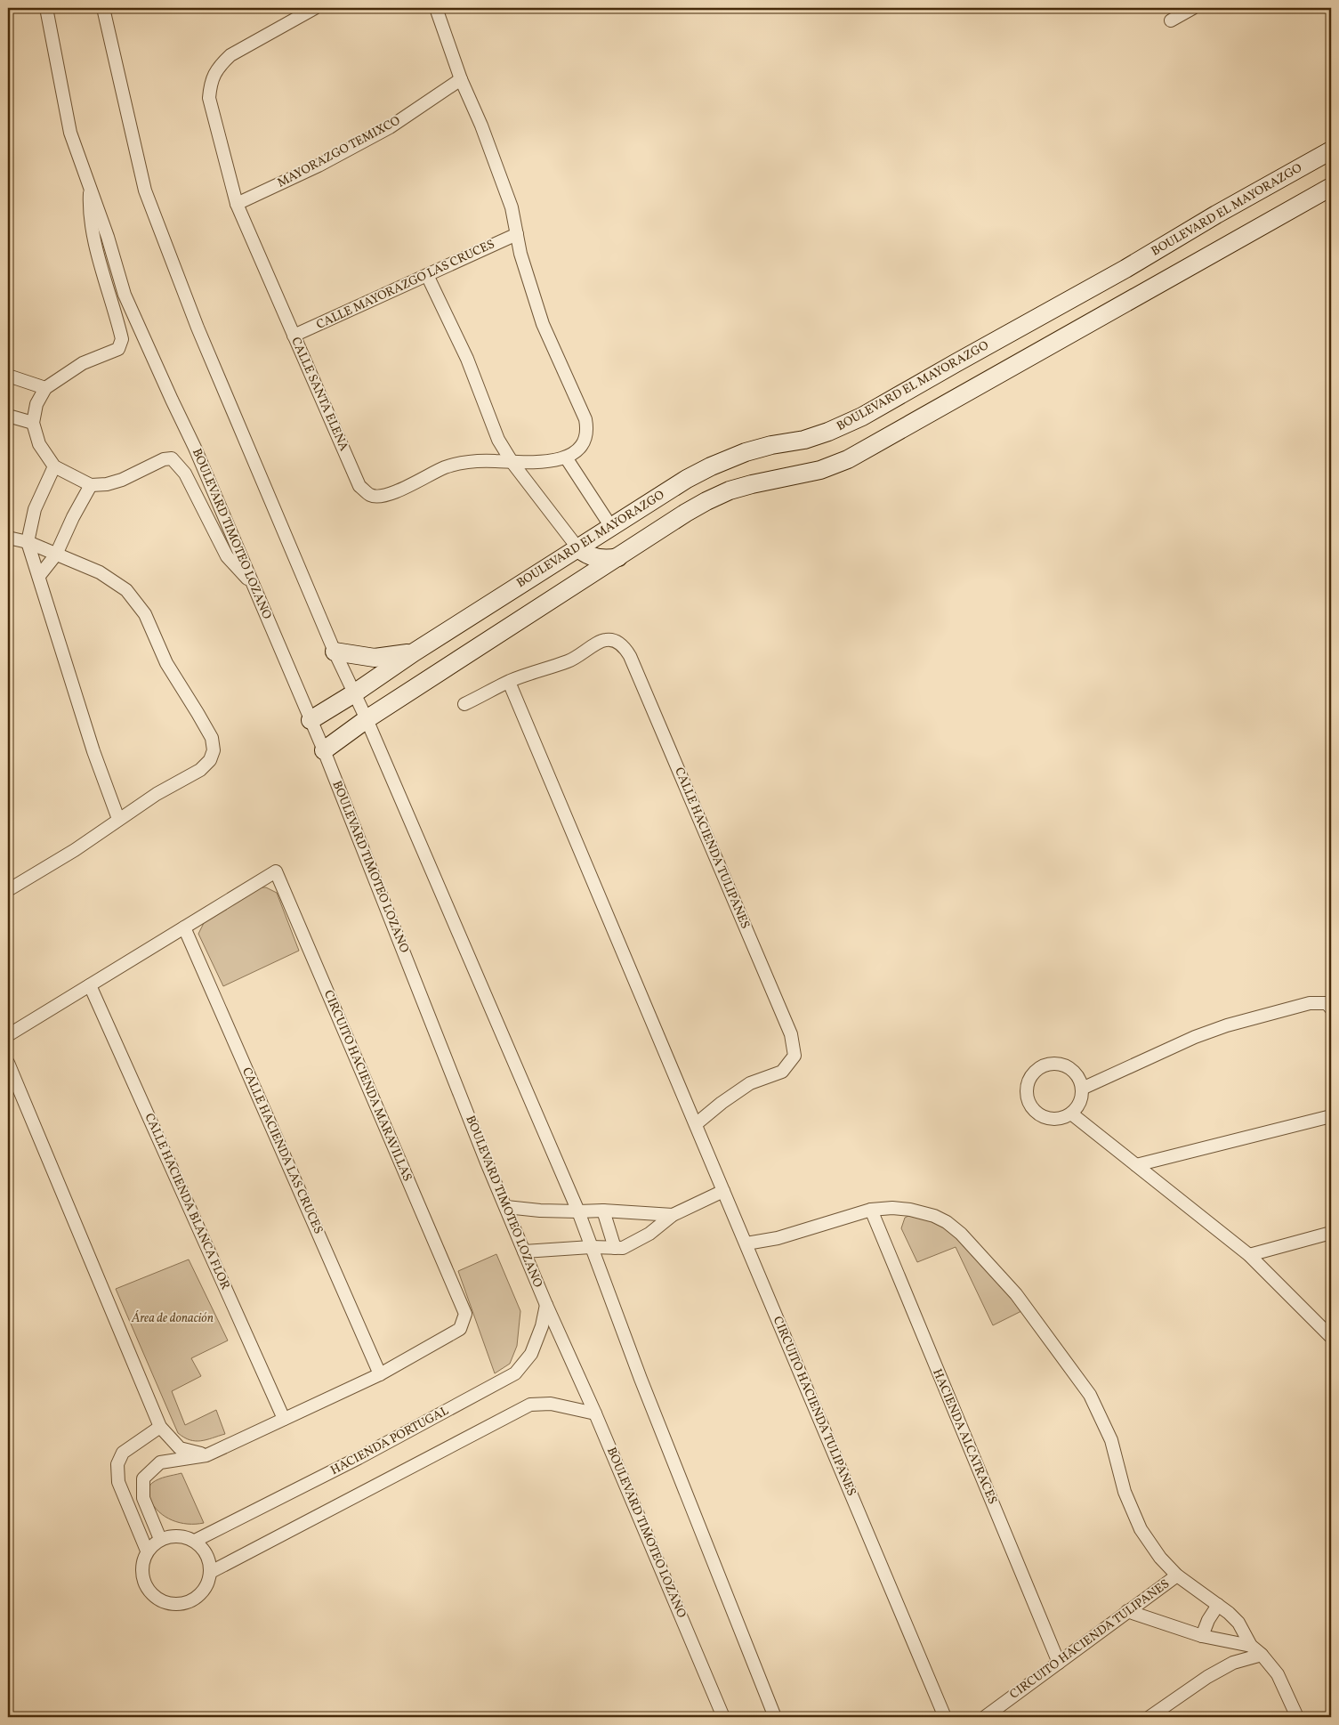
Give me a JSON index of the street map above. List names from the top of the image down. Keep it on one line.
{"streets":{"street":["MAYORAZGO TEMIXCO","BOULEVARD EL MAYORAZGO","CALLE MAYORAZGO LAS CRUCES","CALLE SANTA ELENA","BOULEVARD TIMOTEO LOZANO","CALLE HACIENDA TULIPANES","CIRCUITO HACIENDA MARAVILLAS","CALLE HACIENDA LAS CRUCES","CALLE HACIENDA BLANCA FLOR","CIRCUITO HACIENDA TULIPANES","HACIENDA ALCATRACES","HACIENDA PORTUGAL"]},"crossings":[["MAYORAZGO TEMIXCO","CALLE SANTA ELENA"],["BOULEVARD EL MAYORAZGO","BOULEVARD TIMOTEO LOZANO"],["CALLE MAYORAZGO LAS CRUCES","CALLE SANTA ELENA"],["BOULEVARD TIMOTEO LOZANO","HACIENDA PORTUGAL"],["CIRCUITO HACIENDA MARAVILLAS","CALLE HACIENDA LAS CRUCES"],["CIRCUITO HACIENDA MARAVILLAS","CALLE HACIENDA BLANCA FLOR"],["CIRCUITO HACIENDA MARAVILLAS","HACIENDA PORTUGAL"],["CIRCUITO HACIENDA TULIPANES","HACIENDA ALCATRACES"]],"parks":["Área de donación"]}
